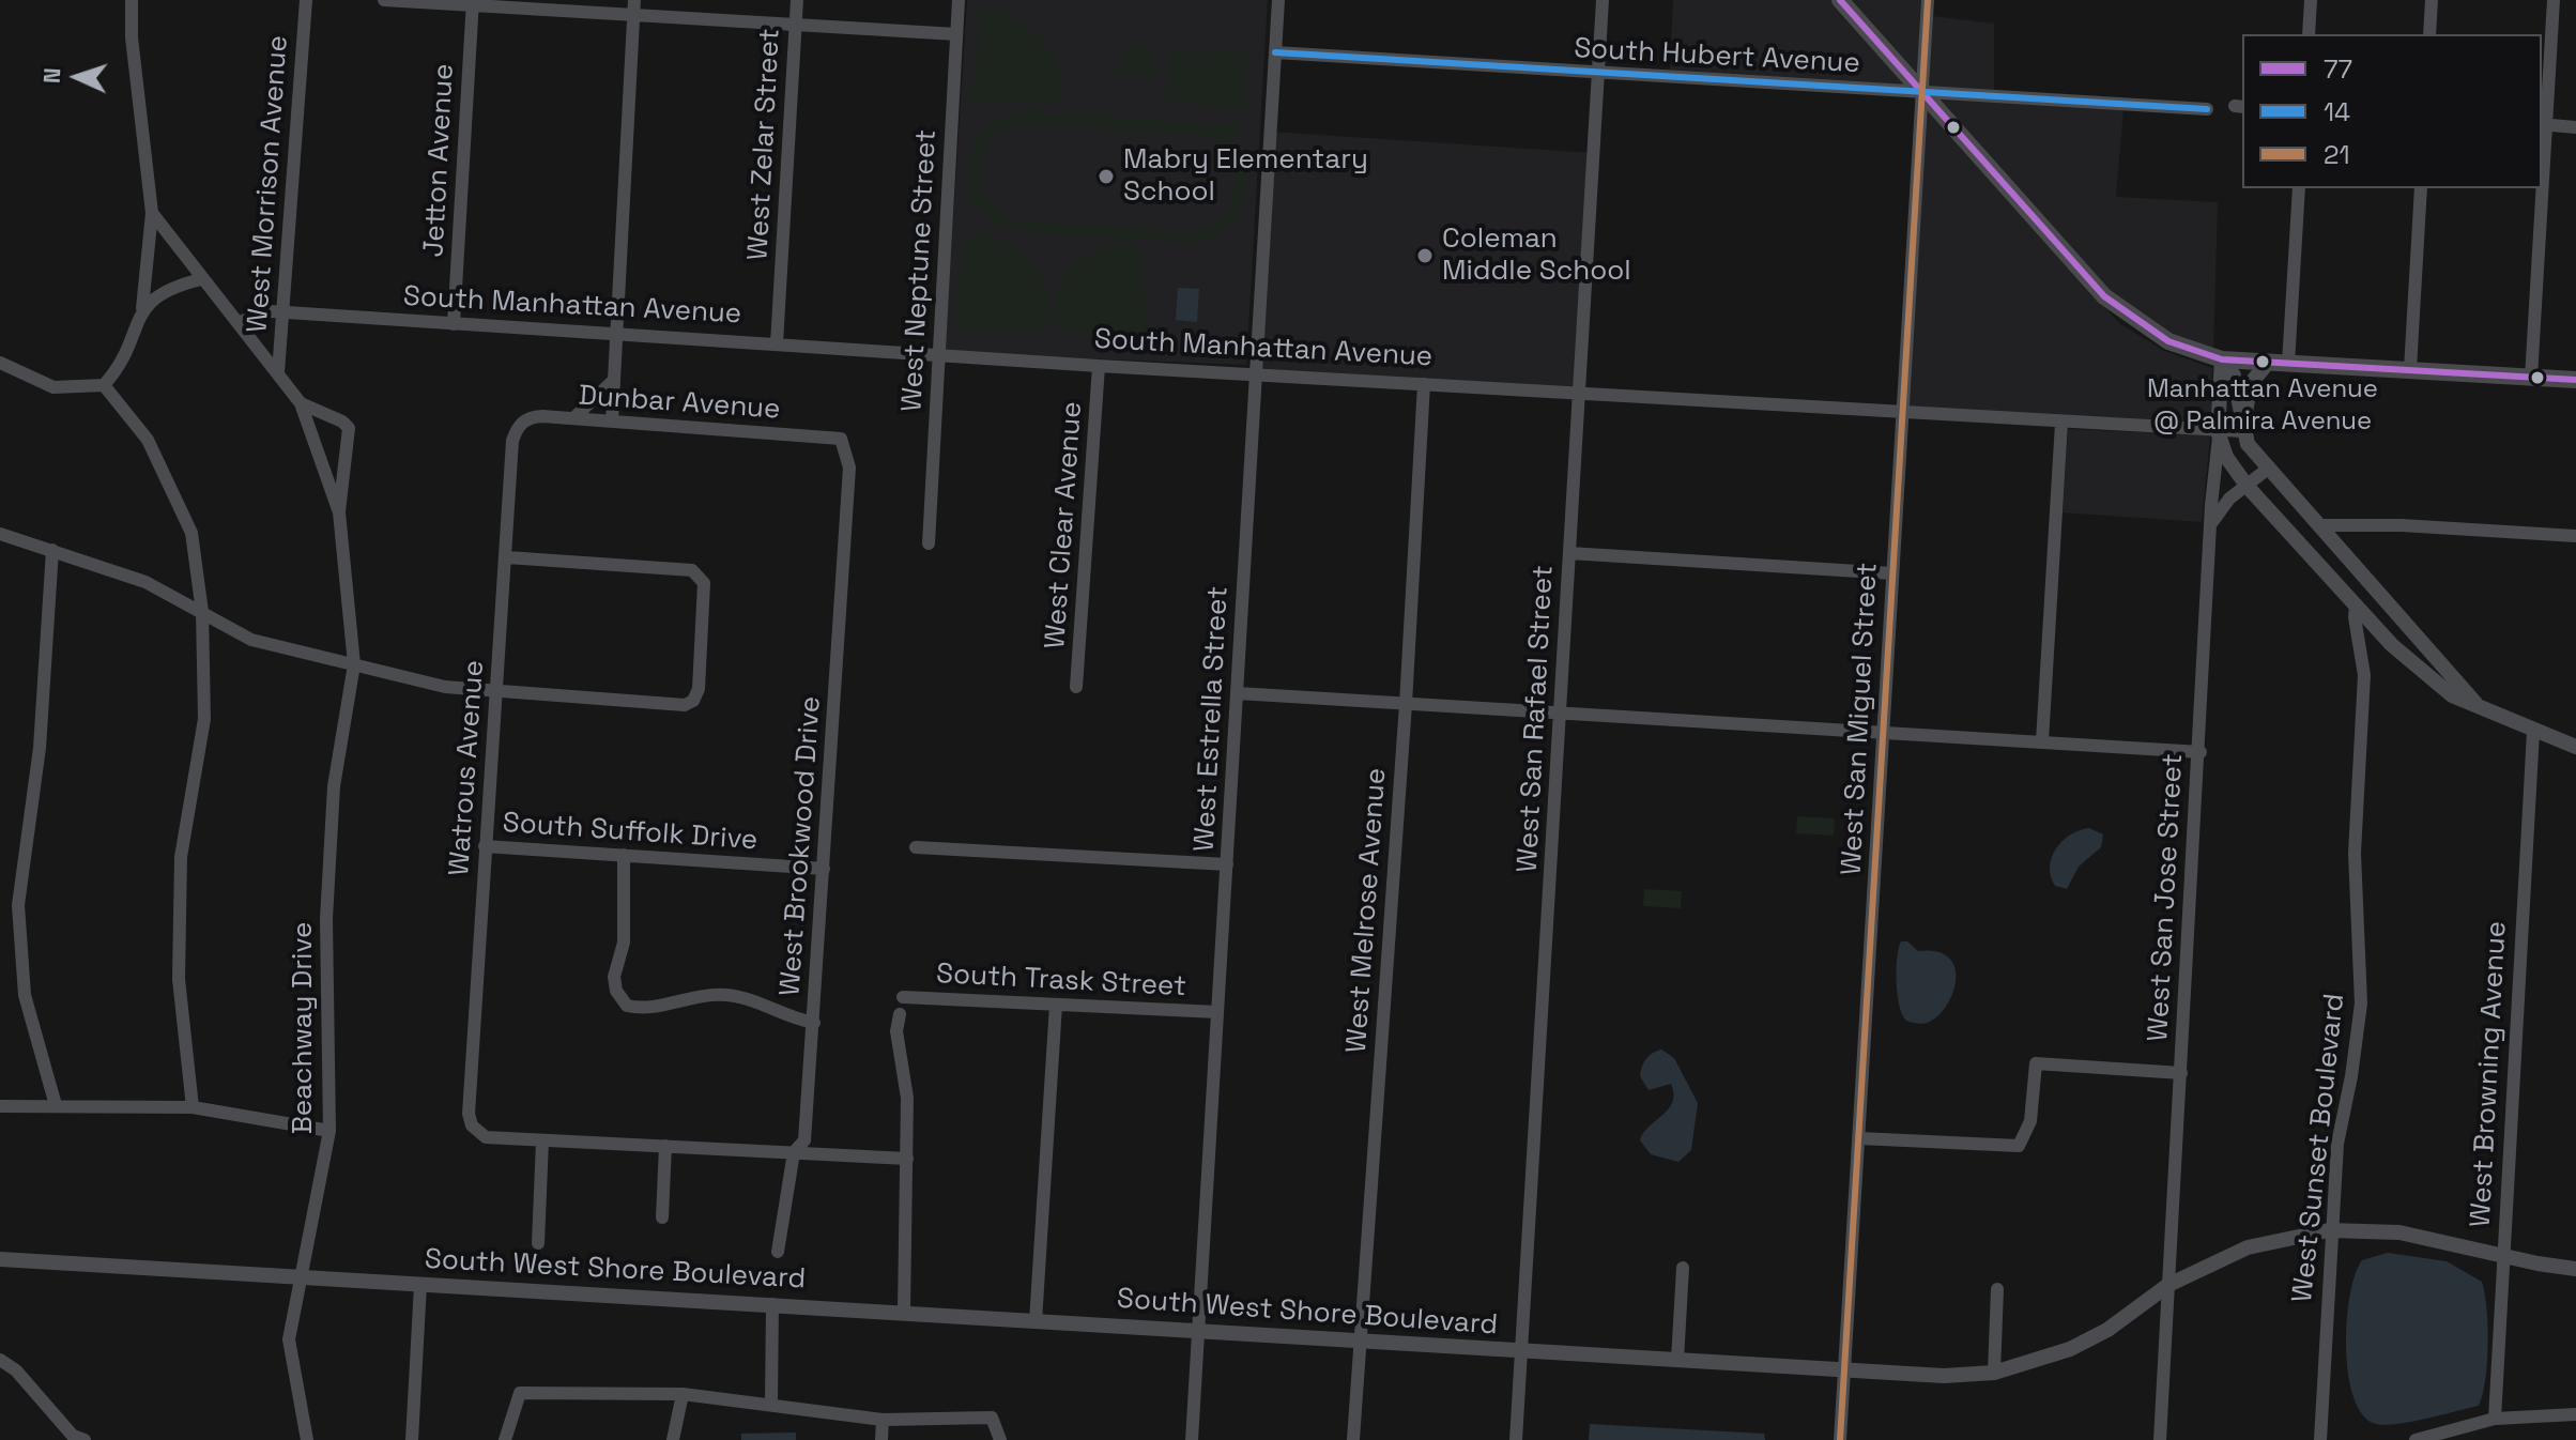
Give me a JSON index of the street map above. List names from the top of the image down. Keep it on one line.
{"streets":{"street":["South Hubert Avenue","West Zelar Street","Jetton Avenue","West Morrison Avenue","West Neptune Street","South Manhattan Avenue","Dunbar Avenue","West Clear Avenue","West Estrella Street","West San Rafael Street","West San Miguel Street","Watrous Avenue","South Suffolk Drive","West Brookwood Drive","West San Jose Street","West Melrose Avenue","South Trask Street","Beachway Drive","West Browning Avenue","West Sunset Boulevard","South West Shore Boulevard"]},"crossings":[["South Hubert Avenue","West Estrella Street"],["South Hubert Avenue","West San Rafael Street"],["South Hubert Avenue","West San Miguel Street"],["West Zelar Street","South Manhattan Avenue"],["Jetton Avenue","South Manhattan Avenue"],["West Morrison Avenue","South Manhattan Avenue"],["West Neptune Street","South Manhattan Avenue"],["South Manhattan Avenue","West Clear Avenue"],["South Manhattan Avenue","West Estrella Street"],["South Manhattan Avenue","West San Rafael Street"],["South Manhattan Avenue","West San Miguel Street"],["South Manhattan Avenue","West San Jose Street"],["South Manhattan Avenue","West Melrose Avenue"],["Dunbar Avenue","Watrous Avenue"],["Dunbar Avenue","West Brookwood Drive"],["West Estrella Street","South Trask Street"],["West Estrella Street","South West Shore Boulevard"],["West San Rafael Street","South West Shore Boulevard"],["West San Miguel Street","South West Shore Boulevard"],["Watrous Avenue","South Suffolk Drive"],["South Suffolk Drive","West Brookwood Drive"],["West San Jose Street","South West Shore Boulevard"],["West Melrose Avenue","South West Shore Boulevard"],["Beachway Drive","South West Shore Boulevard"],["West Browning Avenue","South West Shore Boulevard"],["West Sunset Boulevard","South West Shore Boulevard"]],"places":["Mabry Elementary School","Coleman Middle School","Manhattan Avenue @ Palmira Avenue"],"lines":["transit line 77","transit line 21","transit line 14"],"legend":["77","14","21"],"north":"left"}
